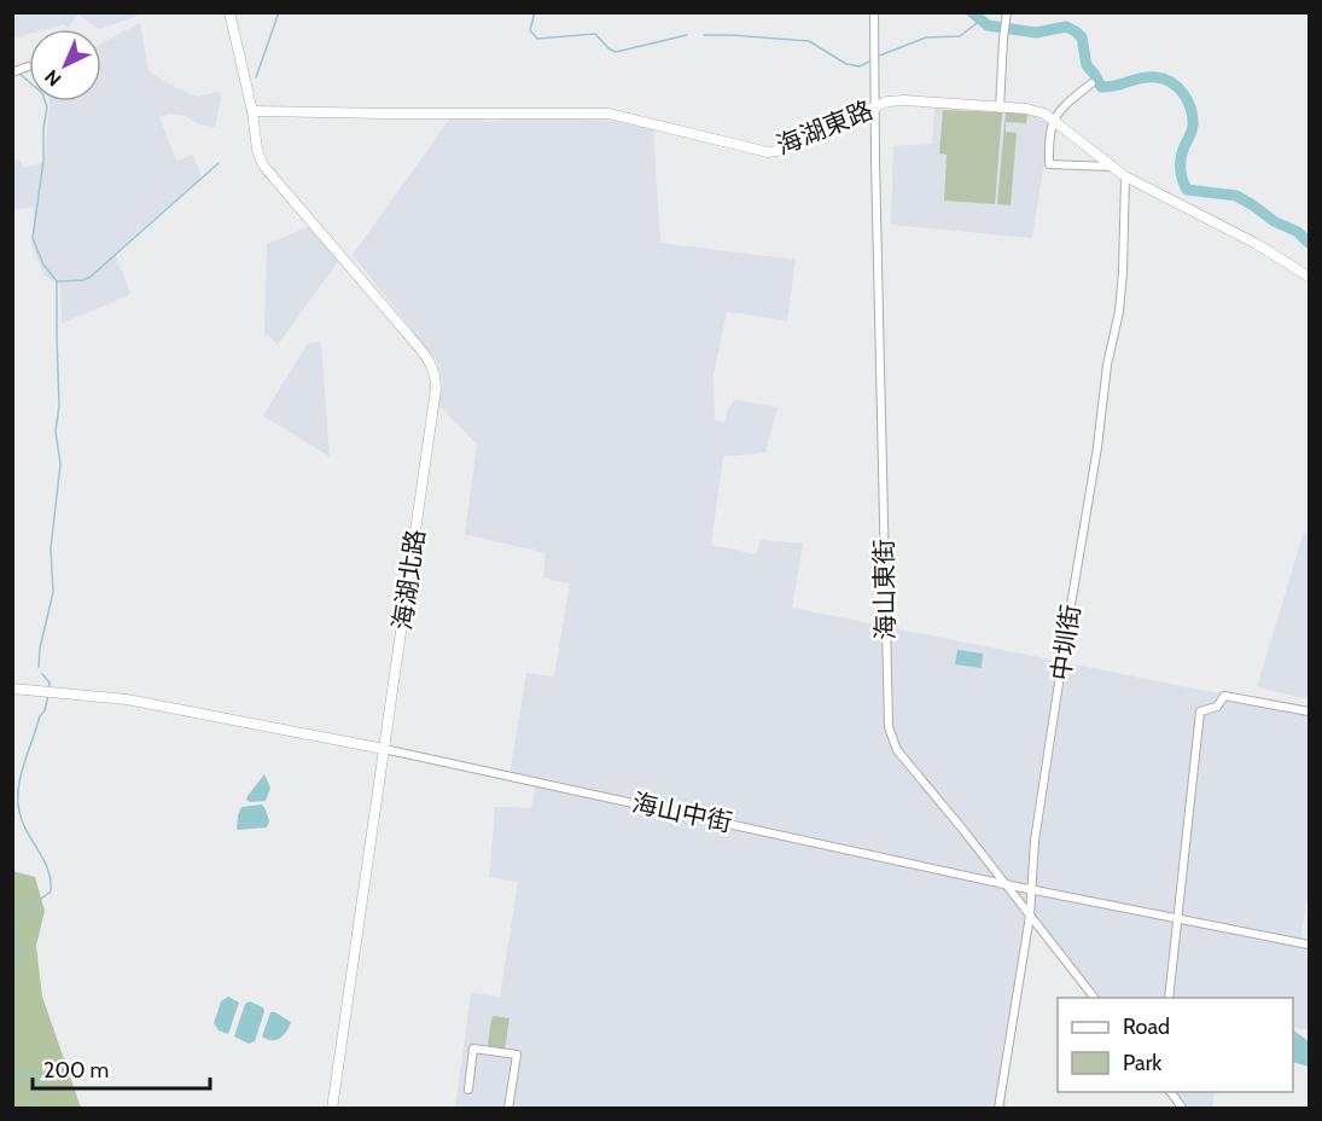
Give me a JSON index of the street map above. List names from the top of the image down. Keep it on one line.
{"streets":{"street":["海湖東路","海湖北路","海山東街","中圳街","海山中街"]},"crossings":[["海湖東路","海湖北路"],["海湖東路","海山東街"],["海湖東路","中圳街"],["海湖北路","海山中街"],["海山東街","中圳街"],["海山東街","海山中街"],["中圳街","海山中街"]],"legend":["Road","Park"],"scale_bar":"200 m","north":"bottom left"}
